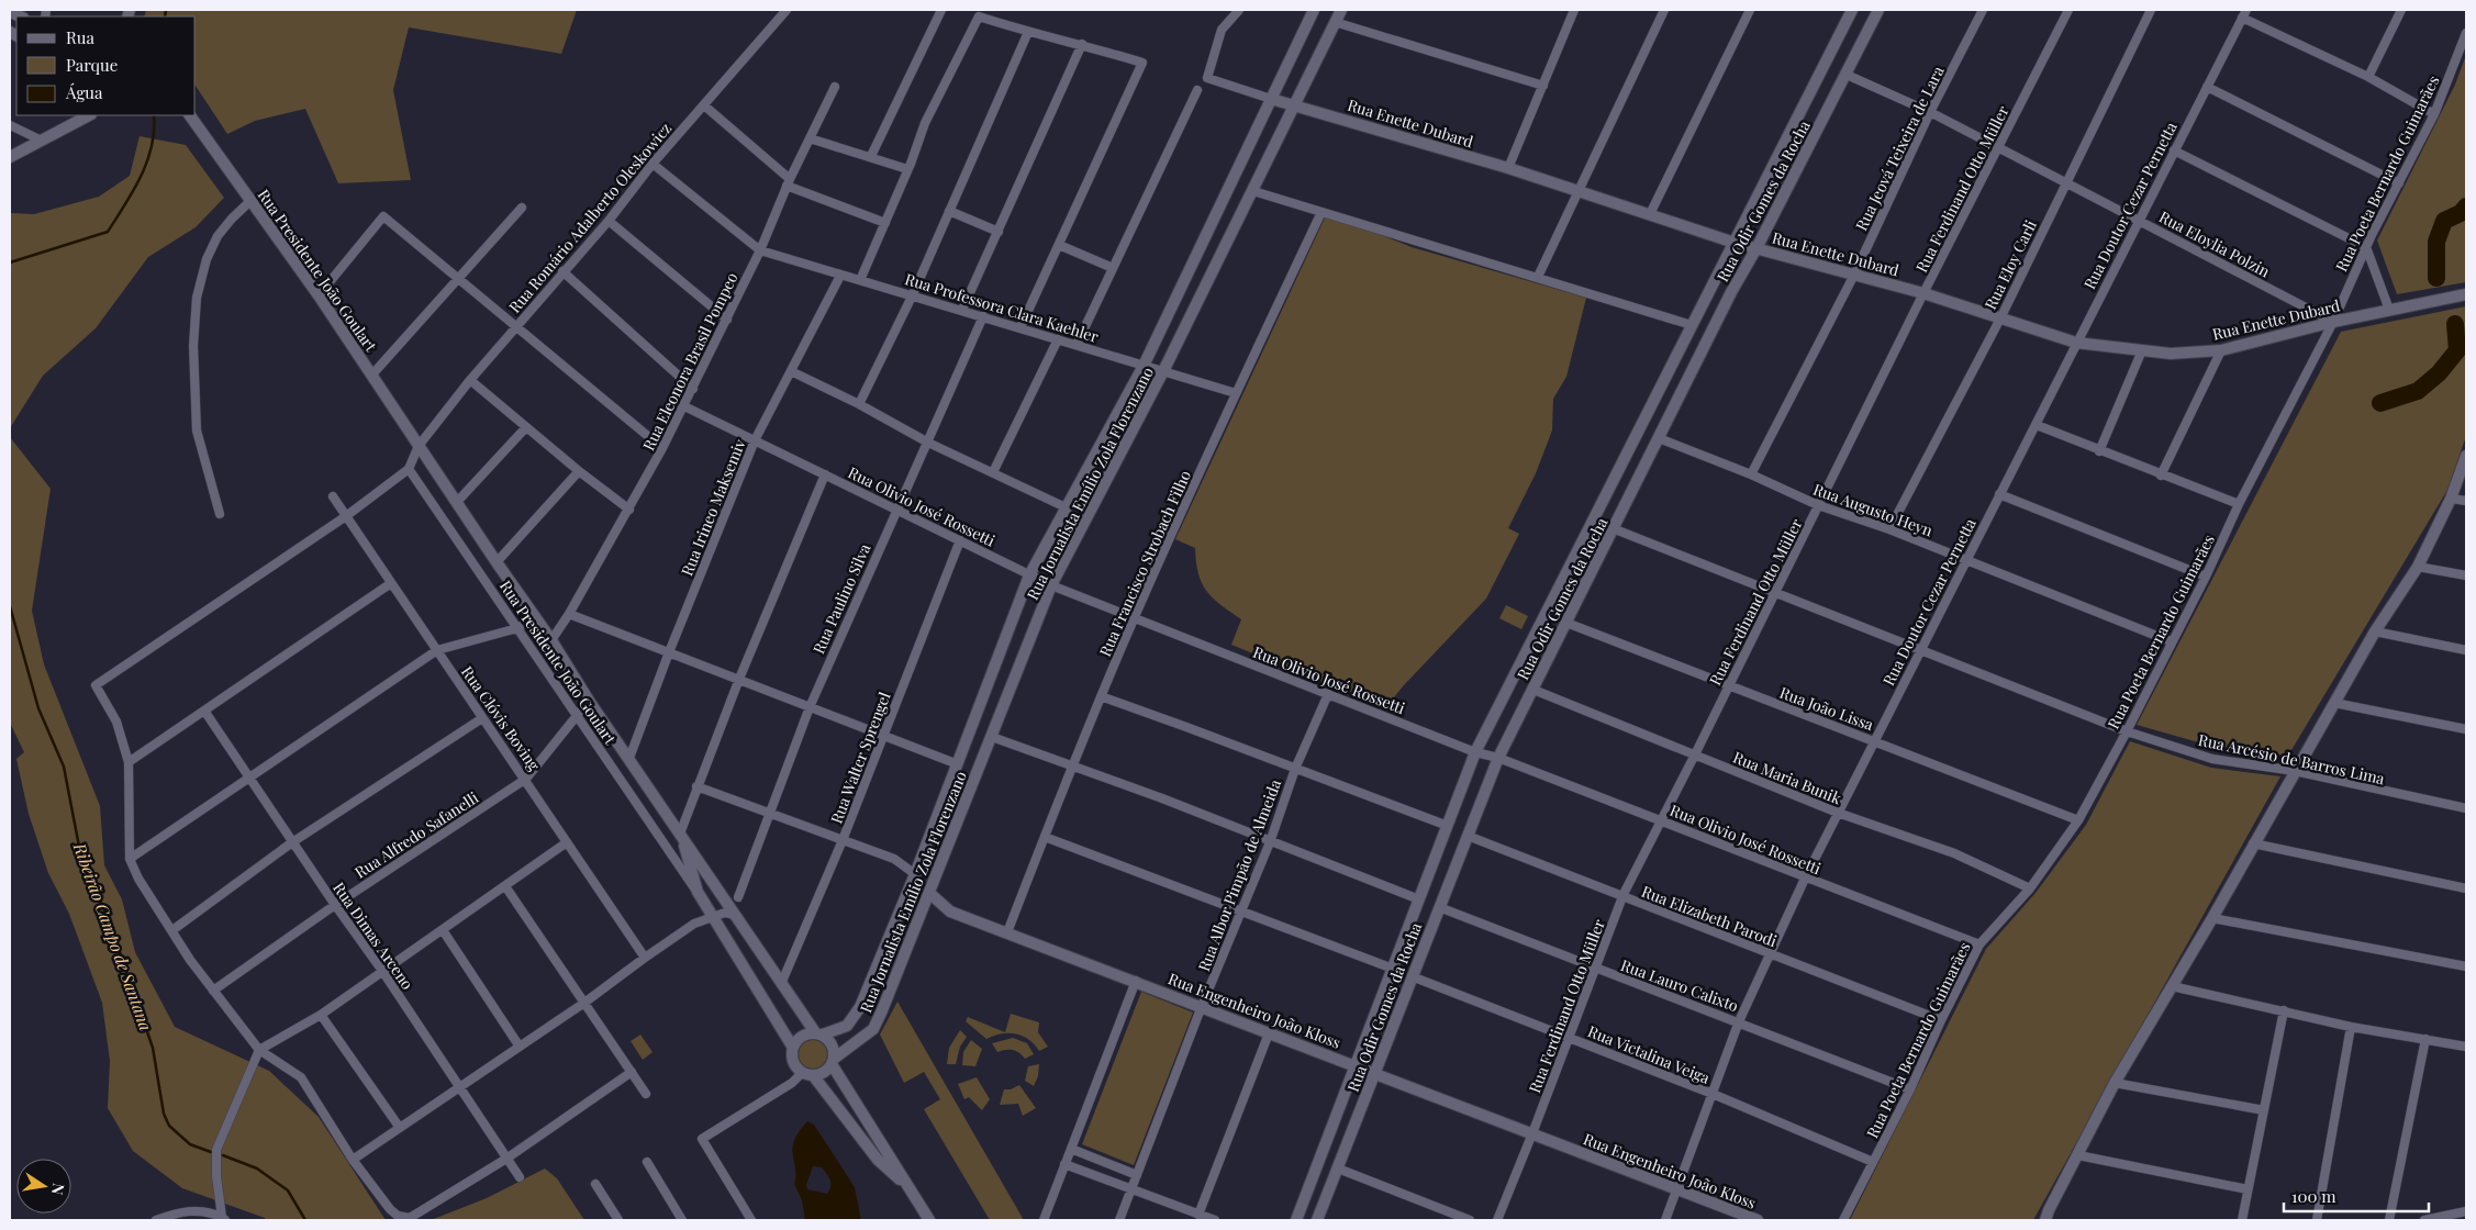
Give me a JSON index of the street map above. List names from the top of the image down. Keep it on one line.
{"streets":{"street":["Rua Enette Dubard","Rua Jeová Teixeira de Lara","Rua Poeta Bernardo Guimarães","Rua Ferdinand Otto Müller","Rua Odir Gomes da Rocha","Rua Doutor Cezar Pernetta","Rua Romário Adalberto Oleskowicz","Rua Eloylia Polzin","Rua Eloy Carli","Rua Presidente João Goulart","Rua Professora Clara Kaehler","Rua Eleonora Brasil Pompeo","Rua Jornalista Emílio Zola Florenzano","Rua Olivio José Rossetti","Rua Irineo Maksemiv","Rua Augusto Heyn","Rua Francisco Strobach Filho","Rua Paulino Silva","Rua João Lissa","Rua Clóvis Boving","Rua Walter Sprengel","Rua Arcésio de Barros Lima","Rua Maria Bunik","Rua Alfredo Safanelli","Rua Albor Pimpão de Almeida","Rua Elizabeth Parodi","Rua Dimas Arceno","Rua Lauro Calixto","Rua Engenheiro João Kloss","Rua Victalina Veiga"]},"crossings":[["Rua Enette Dubard","Rua Jeová Teixeira de Lara"],["Rua Enette Dubard","Rua Poeta Bernardo Guimarães"],["Rua Enette Dubard","Rua Ferdinand Otto Müller"],["Rua Enette Dubard","Rua Odir Gomes da Rocha"],["Rua Enette Dubard","Rua Doutor Cezar Pernetta"],["Rua Enette Dubard","Rua Eloylia Polzin"],["Rua Enette Dubard","Rua Eloy Carli"],["Rua Enette Dubard","Rua Jornalista Emílio Zola Florenzano"],["Rua Jeová Teixeira de Lara","Rua Eloylia Polzin"],["Rua Jeová Teixeira de Lara","Rua Augusto Heyn"],["Rua Poeta Bernardo Guimarães","Rua Eloylia Polzin"],["Rua Poeta Bernardo Guimarães","Rua Olivio José Rossetti"],["Rua Poeta Bernardo Guimarães","Rua Augusto Heyn"],["Rua Poeta Bernardo Guimarães","Rua João Lissa"],["Rua Poeta Bernardo Guimarães","Rua Arcésio de Barros Lima"],["Rua Poeta Bernardo Guimarães","Rua Maria Bunik"],["Rua Poeta Bernardo Guimarães","Rua Elizabeth Parodi"],["Rua Poeta Bernardo Guimarães","Rua Lauro Calixto"],["Rua Poeta Bernardo Guimarães","Rua Victalina Veiga"],["Rua Ferdinand Otto Müller","Rua Eloylia Polzin"],["Rua Ferdinand Otto Müller","Rua Olivio José Rossetti"],["Rua Ferdinand Otto Müller","Rua Augusto Heyn"],["Rua Ferdinand Otto Müller","Rua João Lissa"],["Rua Ferdinand Otto Müller","Rua Arcésio de Barros Lima"],["Rua Ferdinand Otto Müller","Rua Maria Bunik"],["Rua Ferdinand Otto Müller","Rua Elizabeth Parodi"],["Rua Ferdinand Otto Müller","Rua Lauro Calixto"],["Rua Ferdinand Otto Müller","Rua Engenheiro João Kloss"],["Rua Ferdinand Otto Müller","Rua Victalina Veiga"],["Rua Odir Gomes da Rocha","Rua Eloylia Polzin"],["Rua Odir Gomes da Rocha","Rua Olivio José Rossetti"],["Rua Odir Gomes da Rocha","Rua Augusto Heyn"],["Rua Odir Gomes da Rocha","Rua João Lissa"],["Rua Odir Gomes da Rocha","Rua Arcésio de Barros Lima"],["Rua Odir Gomes da Rocha","Rua Maria Bunik"],["Rua Odir Gomes da Rocha","Rua Elizabeth Parodi"],["Rua Odir Gomes da Rocha","Rua Lauro Calixto"],["Rua Odir Gomes da Rocha","Rua Engenheiro João Kloss"],["Rua Odir Gomes da Rocha","Rua Victalina Veiga"],["Rua Doutor Cezar Pernetta","Rua Eloylia Polzin"],["Rua Doutor Cezar Pernetta","Rua Olivio José Rossetti"],["Rua Doutor Cezar Pernetta","Rua Augusto Heyn"],["Rua Doutor Cezar Pernetta","Rua João Lissa"],["Rua Doutor Cezar Pernetta","Rua Arcésio de Barros Lima"],["Rua Doutor Cezar Pernetta","Rua Maria Bunik"],["Rua Doutor Cezar Pernetta","Rua Elizabeth Parodi"],["Rua Doutor Cezar Pernetta","Rua Lauro Calixto"],["Rua Doutor Cezar Pernetta","Rua Engenheiro João Kloss"],["Rua Doutor Cezar Pernetta","Rua Victalina Veiga"],["Rua Romário Adalberto Oleskowicz","Rua Presidente João Goulart"],["Rua Eloylia Polzin","Rua Eloy Carli"],["Rua Eloy Carli","Rua Augusto Heyn"],["Rua Presidente João Goulart","Rua Eleonora Brasil Pompeo"],["Rua Presidente João Goulart","Rua Jornalista Emílio Zola Florenzano"],["Rua Presidente João Goulart","Rua Irineo Maksemiv"],["Rua Presidente João Goulart","Rua Walter Sprengel"],["Rua Presidente João Goulart","Rua Alfredo Safanelli"],["Rua Professora Clara Kaehler","Rua Eleonora Brasil Pompeo"],["Rua Professora Clara Kaehler","Rua Jornalista Emílio Zola Florenzano"],["Rua Professora Clara Kaehler","Rua Irineo Maksemiv"],["Rua Professora Clara Kaehler","Rua Francisco Strobach Filho"],["Rua Professora Clara Kaehler","Rua Paulino Silva"],["Rua Eleonora Brasil Pompeo","Rua Olivio José Rossetti"],["Rua Jornalista Emílio Zola Florenzano","Rua Olivio José Rossetti"],["Rua Jornalista Emílio Zola Florenzano","Rua Engenheiro João Kloss"],["Rua Olivio José Rossetti","Rua Irineo Maksemiv"],["Rua Olivio José Rossetti","Rua Francisco Strobach Filho"],["Rua Olivio José Rossetti","Rua Paulino Silva"],["Rua Olivio José Rossetti","Rua Walter Sprengel"],["Rua Olivio José Rossetti","Rua Albor Pimpão de Almeida"],["Rua Francisco Strobach Filho","Rua Engenheiro João Kloss"],["Rua Clóvis Boving","Rua Alfredo Safanelli"],["Rua Alfredo Safanelli","Rua Dimas Arceno"],["Rua Albor Pimpão de Almeida","Rua Engenheiro João Kloss"]],"water":["Ribeirão Campo de Santana"],"legend":["Rua","Parque","Água"],"scale_bar":"100 m","north":"right"}
